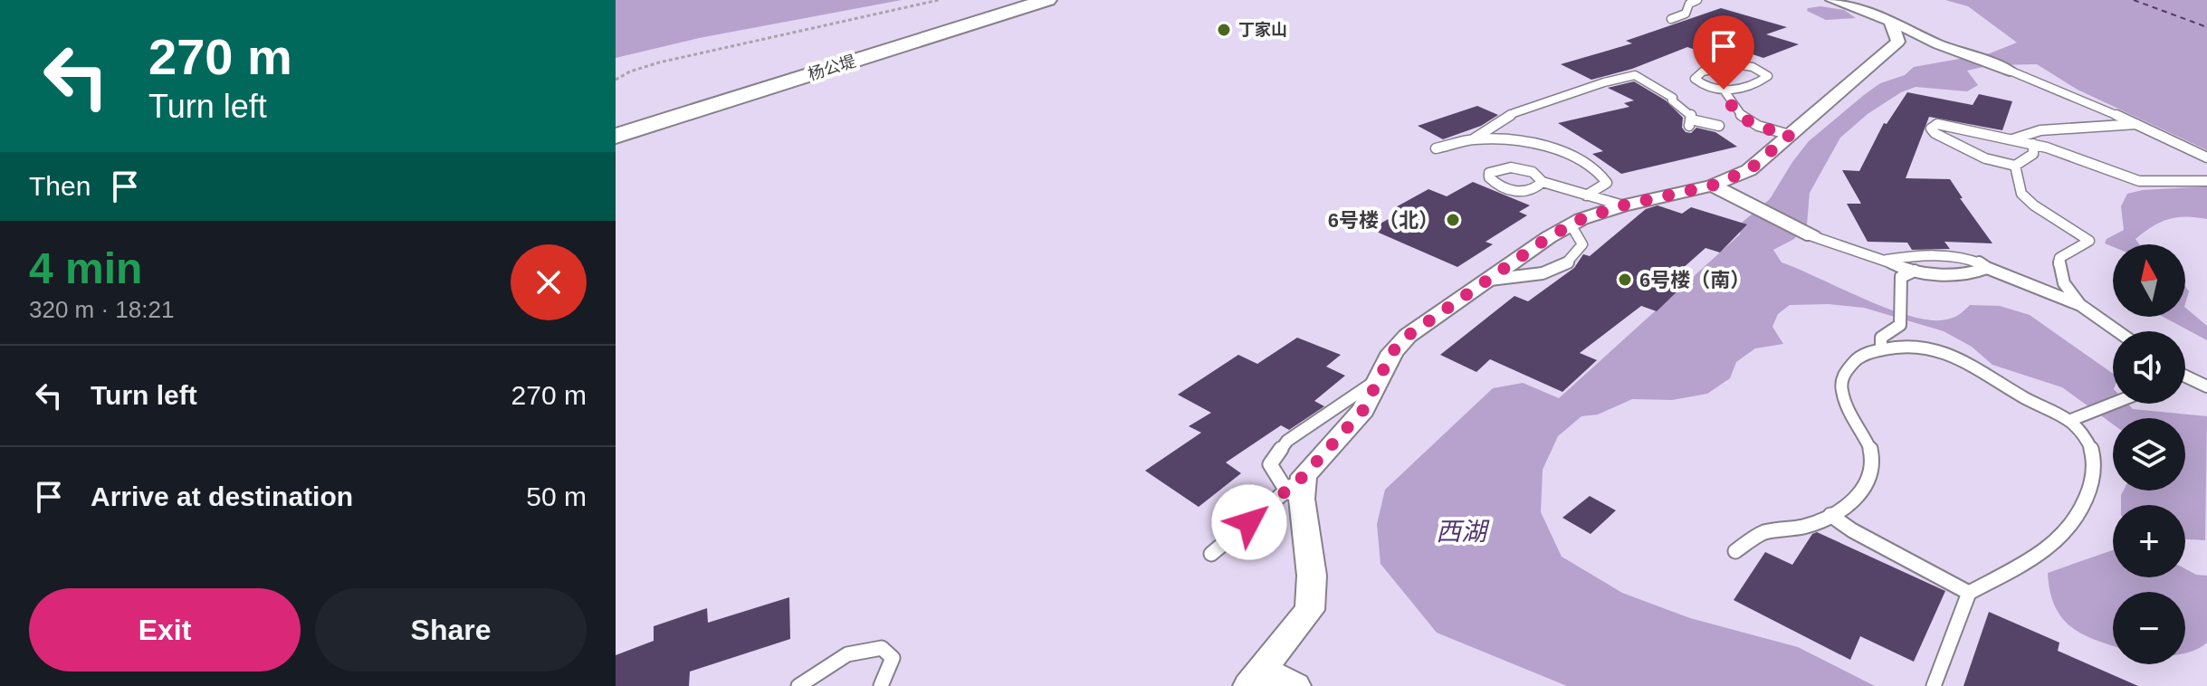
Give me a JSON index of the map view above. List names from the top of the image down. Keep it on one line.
{"streets":{"main road":["杨公堤"]},"water":["西湖"],"places":["丁家山","6号楼（北）","6号楼（南）"],"north":"top","page":{"turn":["270 m","Turn left"],"then":"Then","heading":["4 min","320 m · 18:21"],"map_buttons":["+","−"],"list":[{"name":"Turn left","value":"270 m"},{"name":"Arrive at destination","value":"50 m"}],"buttons":["Exit","Share"]}}
